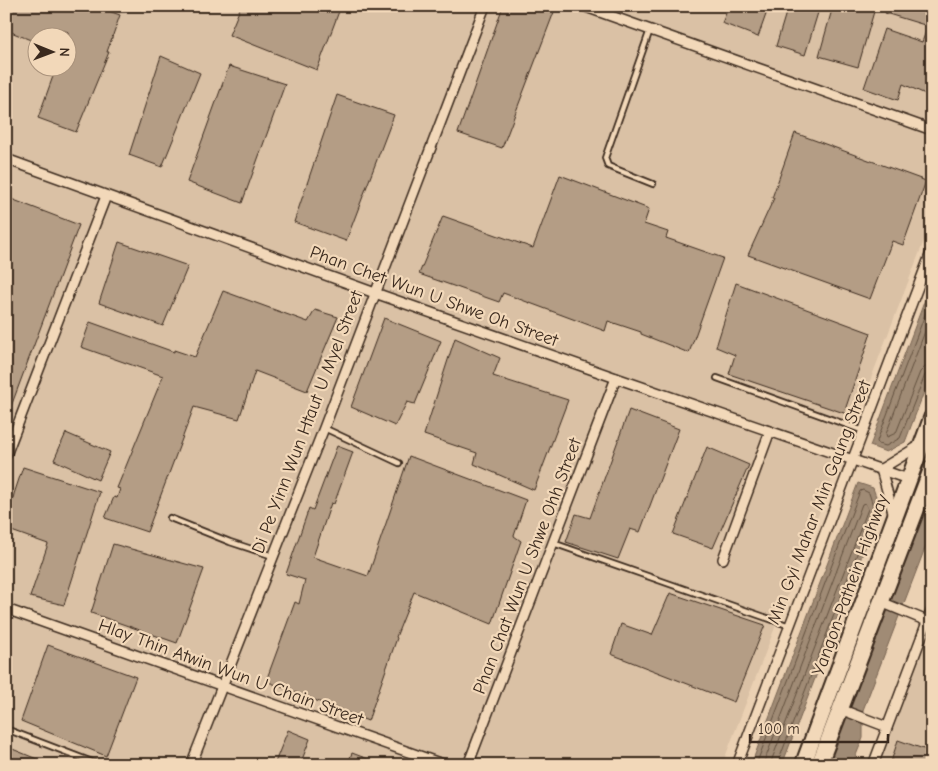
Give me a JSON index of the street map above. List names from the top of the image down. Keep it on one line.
{"streets":{"main road":["Yangon-Pathein Highway"],"street":["Phan Chet Wun U Shwe Oh Street","Di Pe Yinn Wun Htaut U Myel Street","Min Gyi Mahar Min Gaung Street","Phan Chat Wun U Shwe Ohh Street","Hlay Thin Atwin Wun U Chain Street"]},"crossings":[["Phan Chet Wun U Shwe Oh Street","Di Pe Yinn Wun Htaut U Myel Street"],["Phan Chet Wun U Shwe Oh Street","Min Gyi Mahar Min Gaung Street"],["Phan Chet Wun U Shwe Oh Street","Phan Chat Wun U Shwe Ohh Street"],["Phan Chet Wun U Shwe Oh Street","Yangon-Pathein Highway"],["Di Pe Yinn Wun Htaut U Myel Street","Hlay Thin Atwin Wun U Chain Street"]],"scale_bar":"100 m","north":"right"}
